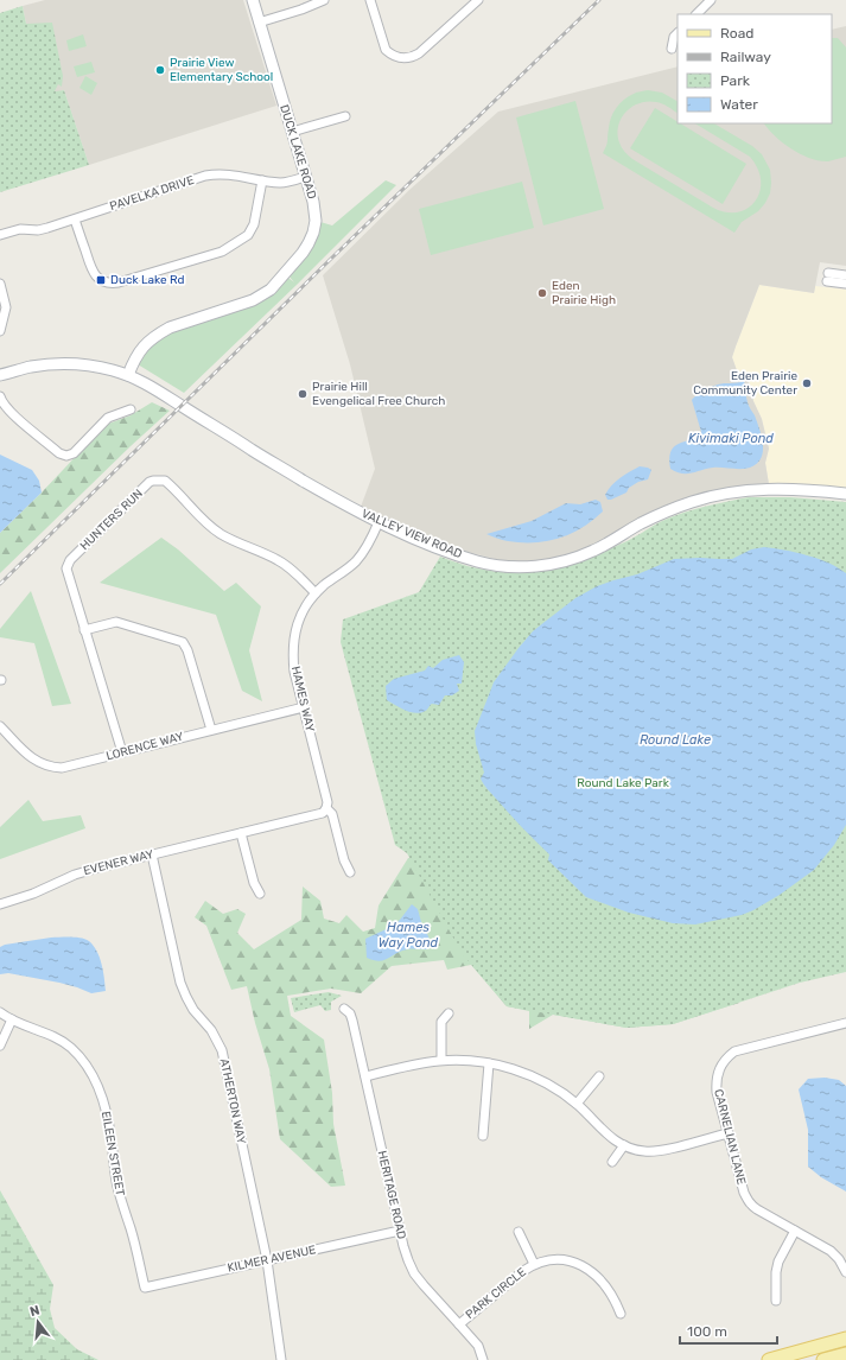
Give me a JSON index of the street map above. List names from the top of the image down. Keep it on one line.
{"streets":{"street":["DUCK LAKE ROAD","PAVELKA DRIVE","HUNTERS RUN","VALLEY VIEW ROAD","HAMES WAY","LORENCE WAY","EVENER WAY","ATHERTON WAY","CARNELIAN LANE","EILEEN STREET","HERITAGE ROAD","KILMER AVENUE","PARK CIRCLE"]},"crossings":[["DUCK LAKE ROAD","PAVELKA DRIVE"],["DUCK LAKE ROAD","VALLEY VIEW ROAD"],["HUNTERS RUN","HAMES WAY"],["HUNTERS RUN","LORENCE WAY"],["VALLEY VIEW ROAD","HAMES WAY"],["HAMES WAY","LORENCE WAY"],["HAMES WAY","EVENER WAY"],["EVENER WAY","ATHERTON WAY"],["ATHERTON WAY","KILMER AVENUE"],["EILEEN STREET","KILMER AVENUE"],["HERITAGE ROAD","KILMER AVENUE"],["HERITAGE ROAD","PARK CIRCLE"]],"water":["Kivimaki Pond","Round Lake","Hames Way Pond"],"parks":["Round Lake Park"],"places":{"other":["Prairie View Elementary School","Eden Prairie High","Eden Prairie Community Center","Prairie Hill Evengelical Free Church"],"transit":["Duck Lake Rd"]},"legend":["Road","Railway","Park","Water"],"scale_bar":"100 m","north":"top"}
